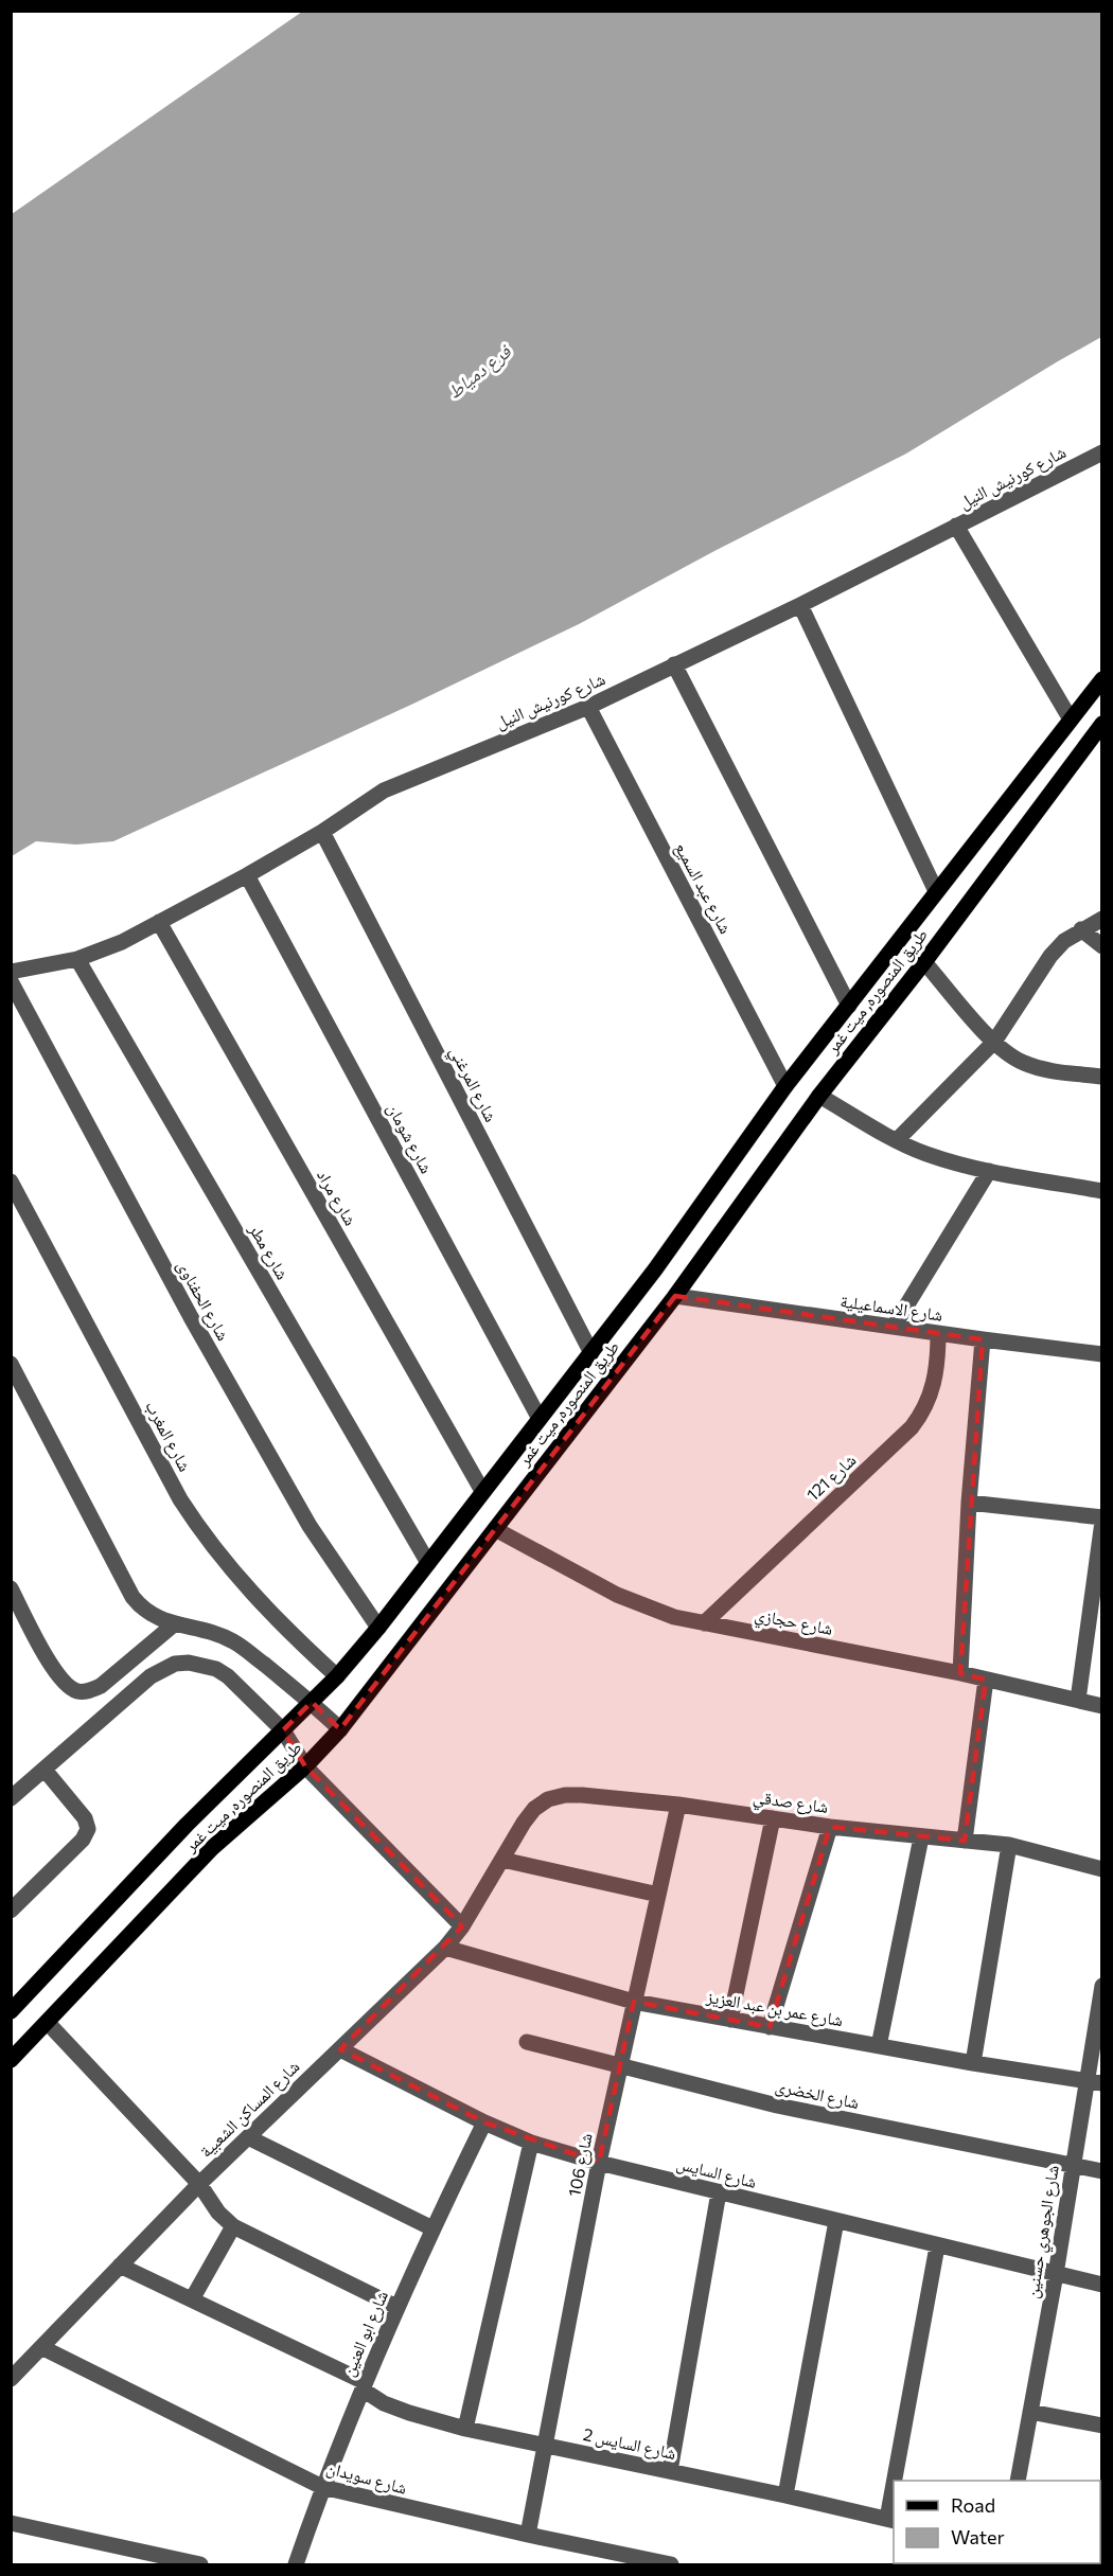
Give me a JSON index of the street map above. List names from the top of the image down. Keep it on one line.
{"streets":{"main road":["طريق المنصوره, ميت غمر"],"street":["شارع كورنيش النيل","شارع عبد السميع","شارع المرغني","شارع شومان","شارع مراد","شارع مطر","شارع الحفناوى","شارع الاسماعيلية","شارع المغرب","شارع 121","شارع حجازي","شارع صدقي","شارع عمر بن عبد العزيز","شارع الخضرى","شارع المساكن الشعبية","شارع 106","شارع السايس","شارع الجوهري حسنين","شارع ابو العنين","شارع السايس 2","شارع سويدان"]},"crossings":[["شارع كورنيش النيل","شارع عبد السميع"],["شارع كورنيش النيل","شارع المرغني"],["شارع كورنيش النيل","شارع شومان"],["شارع كورنيش النيل","شارع مراد"],["شارع كورنيش النيل","شارع مطر"],["شارع عبد السميع","طريق المنصوره, ميت غمر"],["طريق المنصوره, ميت غمر","شارع المرغني"],["طريق المنصوره, ميت غمر","شارع شومان"],["طريق المنصوره, ميت غمر","شارع مراد"],["طريق المنصوره, ميت غمر","شارع مطر"],["طريق المنصوره, ميت غمر","شارع الحفناوى"],["طريق المنصوره, ميت غمر","شارع الاسماعيلية"],["طريق المنصوره, ميت غمر","شارع المغرب"],["طريق المنصوره, ميت غمر","شارع حجازي"],["شارع الاسماعيلية","شارع 121"],["شارع 121","شارع حجازي"],["شارع صدقي","شارع المساكن الشعبية"],["شارع صدقي","شارع 106"],["شارع عمر بن عبد العزيز","شارع المساكن الشعبية"],["شارع عمر بن عبد العزيز","شارع 106"],["شارع عمر بن عبد العزيز","شارع الجوهري حسنين"],["شارع الخضرى","شارع 106"],["شارع الخضرى","شارع الجوهري حسنين"],["شارع المساكن الشعبية","شارع السايس"],["شارع المساكن الشعبية","شارع السايس 2"],["شارع المساكن الشعبية","شارع سويدان"],["شارع 106","شارع السايس"],["شارع 106","شارع السايس 2"],["شارع 106","شارع سويدان"],["شارع السايس","شارع الجوهري حسنين"],["شارع السايس","شارع ابو العنين"],["شارع ابو العنين","شارع السايس 2"],["شارع ابو العنين","شارع سويدان"]],"water":["فرع دمياط"],"legend":["Road","Water"]}
